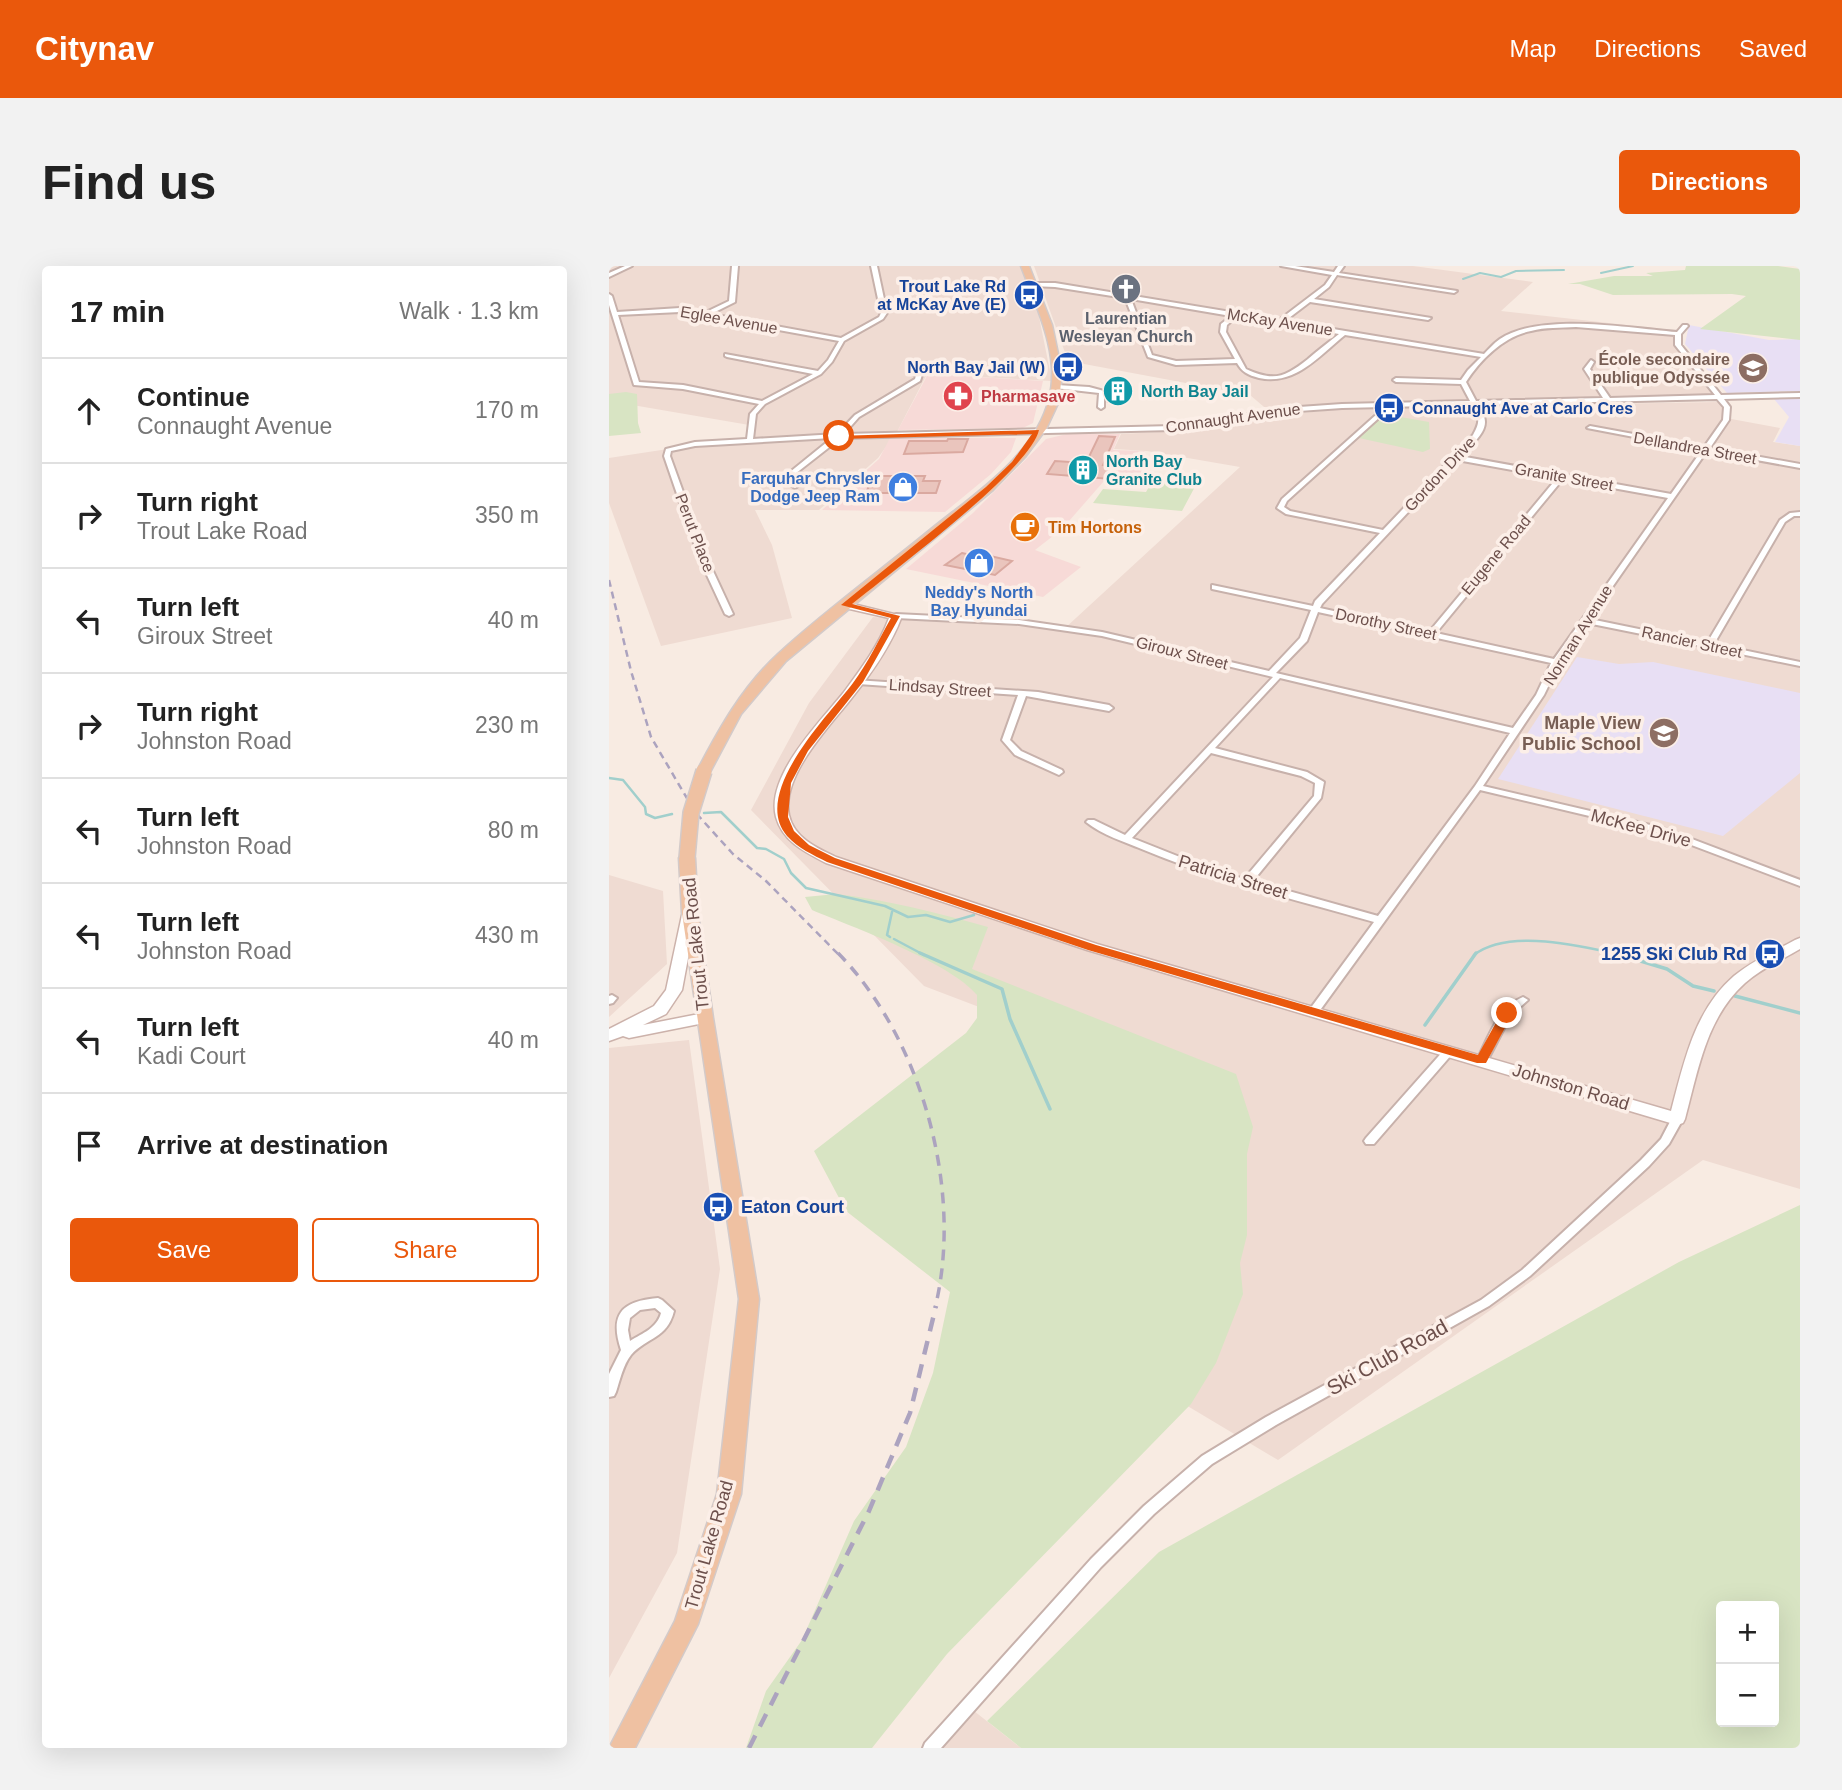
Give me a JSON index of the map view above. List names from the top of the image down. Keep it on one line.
{"streets":{"main road":["Trout Lake Road"],"street":["Eglee Avenue","McKay Avenue","Connaught Avenue","Dellandrea Street","Gordon Drive","Granite Street","Perut Place","Eugene Road","Dorothy Street","Norman Avenue","Rancier Street","Giroux Street","Lindsay Street","McKee Drive","Patricia Street","Johnston Road","Ski Club Road"]},"crossings":[["McKay Avenue","Trout Lake Road"],["Connaught Avenue","Gordon Drive"],["Connaught Avenue","Perut Place"],["Connaught Avenue","Norman Avenue"],["Connaught Avenue","Trout Lake Road"],["Dellandrea Street","Norman Avenue"],["Gordon Drive","Granite Street"],["Gordon Drive","Dorothy Street"],["Gordon Drive","Giroux Street"],["Gordon Drive","Patricia Street"],["Granite Street","Eugene Road"],["Granite Street","Norman Avenue"],["Eugene Road","Dorothy Street"],["Dorothy Street","Norman Avenue"],["Norman Avenue","Rancier Street"],["Norman Avenue","Giroux Street"],["Norman Avenue","McKee Drive"],["Norman Avenue","Patricia Street"],["Norman Avenue","Johnston Road"],["Giroux Street","Trout Lake Road"],["Giroux Street","Johnston Road"],["Lindsay Street","Johnston Road"],["Johnston Road","Ski Club Road"]],"places":{"church":["Laurentian Wesleyan Church"],"bus stop":["Trout Lake Rd at McKay Ave (E)","North Bay Jail (W)","Connaught Ave at Carlo Cres","1255 Ski Club Rd","Eaton Court"],"school or university":["École secondaire publique Odyssée","Maple View Public School"],"building":["North Bay Jail","North Bay Granite Club"],"pharmacy":["Pharmasave"],"shop":["Farquhar Chrysler Dodge Jeep Ram","Neddy's North Bay Hyundai"],"cafe":["Tim Hortons"]},"page":{"header":"Citynav","nav":["Map","Directions","Saved"],"buttons":["Directions",["Save","Share"]],"title":"Find us","heading":["17 min","Walk · 1.3 km"],"list":[["Continue","Connaught Avenue","170 m"],["Turn right","Trout Lake Road","350 m"],["Turn left","Giroux Street","40 m"],["Turn right","Johnston Road","230 m"],["Turn left","Johnston Road","80 m"],["Turn left","Johnston Road","430 m"],["Turn left","Kadi Court","40 m"],"Arrive at destination"],"map_buttons":["+","−"]}}
